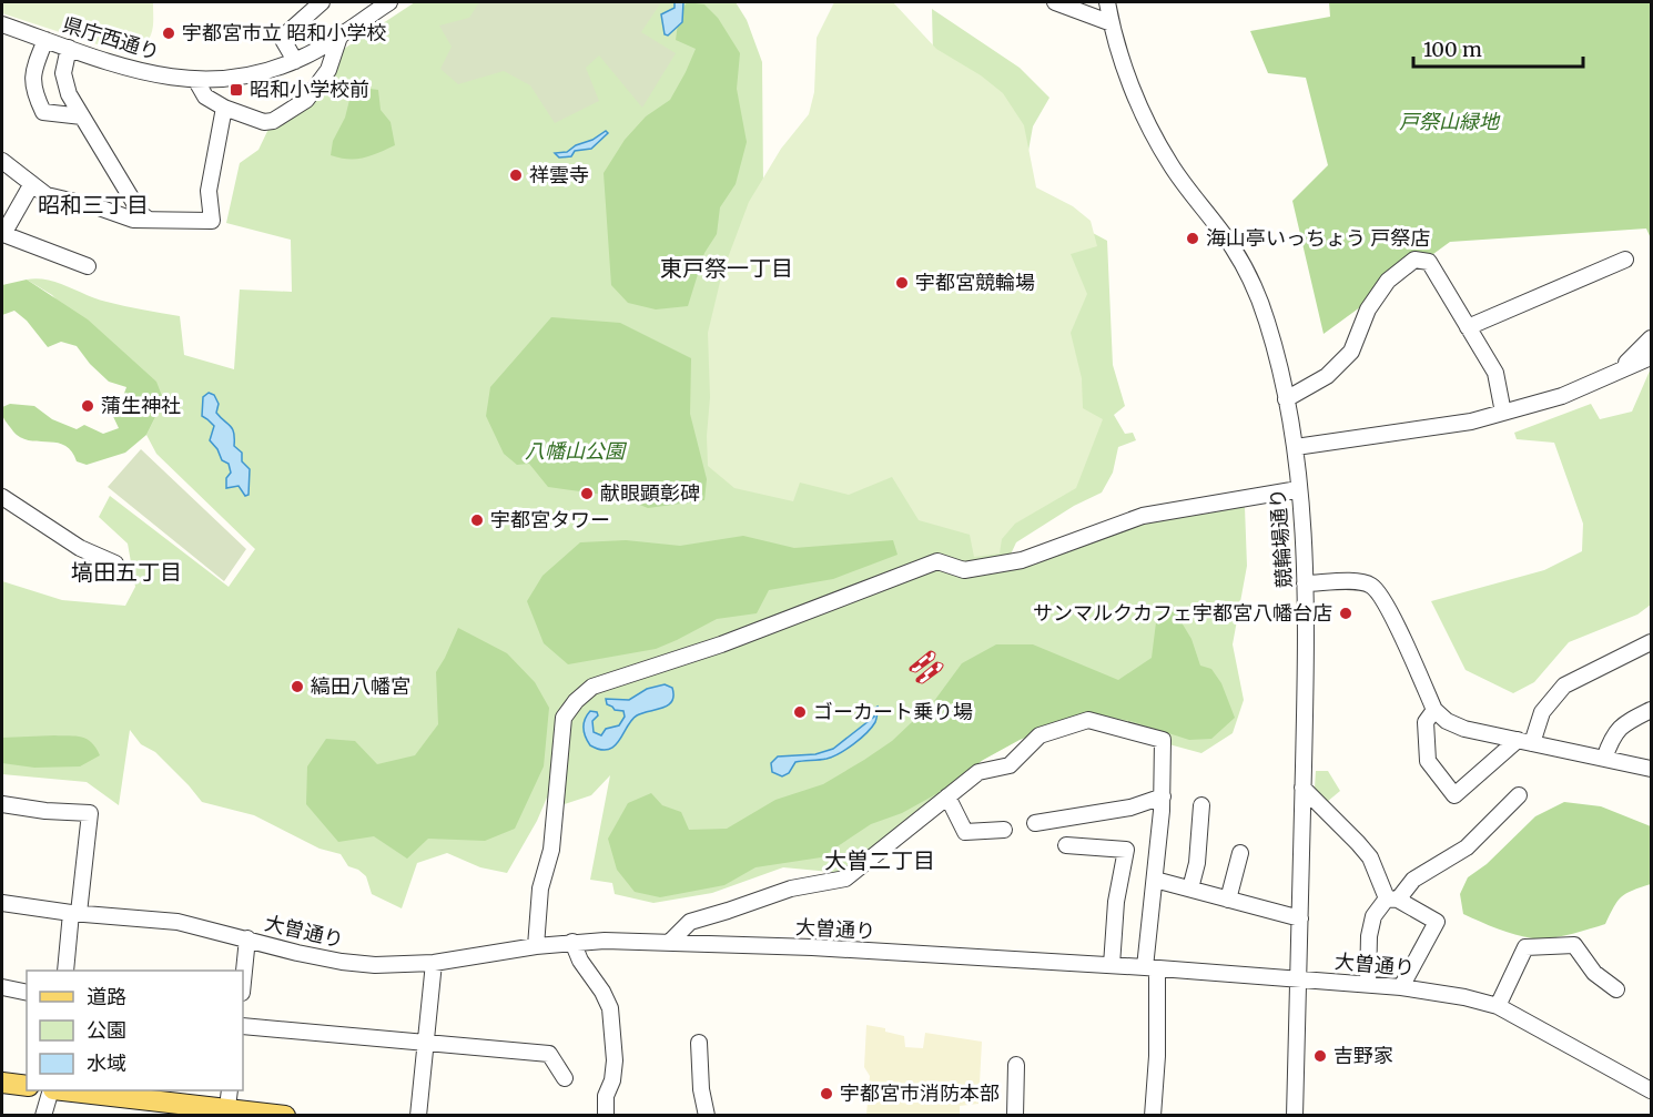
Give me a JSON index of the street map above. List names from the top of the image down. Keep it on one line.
{"streets":{"street":["県庁西通り","競輪場通り","大曽通り"]},"crossings":[["競輪場通り","大曽通り"]],"districts":["昭和三丁目","東戸祭一丁目","塙田五丁目","大曽二丁目"],"parks":["戸祭山緑地","八幡山公園"],"places":{"other":["宇都宮市立 昭和小学校","祥雲寺","海山亭いっちょう 戸祭店","宇都宮競輪場","蒲生神社","献眼顕彰碑","宇都宮タワー","サンマルクカフェ宇都宮八幡台店","縞田八幡宮","ゴーカート乗り場","吉野家","宇都宮市消防本部"],"transit":["昭和小学校前"]},"legend":["道路","公園","水域"],"scale_bar":"100 m"}
